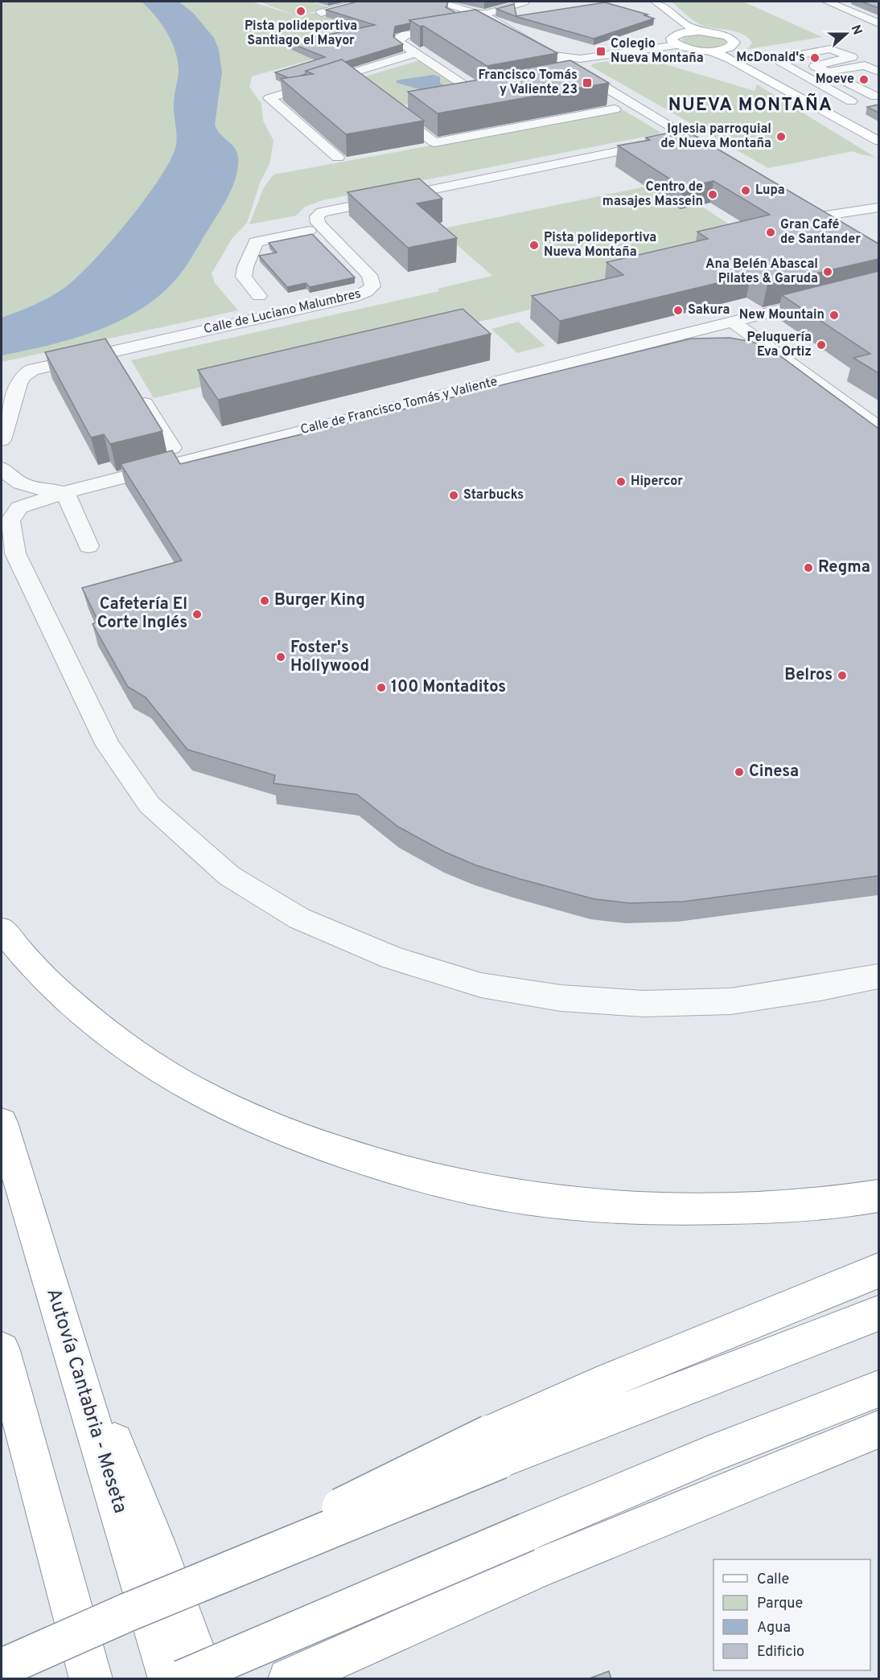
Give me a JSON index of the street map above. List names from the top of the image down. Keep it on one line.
{"streets":{"main road":["Autovía Cantabria - Meseta"],"street":["Calle de Luciano Malumbres","Calle de Francisco Tomás y Valiente"]},"districts":["NUEVA MONTAÑA"],"places":{"other":["Pista polideportiva Santiago el Mayor","McDonald's","Moeve","Iglesia parroquial de Nueva Montaña","Lupa","Centro de masajes Massein","Gran Café de Santander","Pista polideportiva Nueva Montaña","Ana Belén Abascal Pilates & Garuda","Sakura","New Mountain","Peluquería Eva Ortiz","Hipercor","Starbucks","Regma","Burger King","Cafetería El Corte Inglés","Foster's Hollywood","Belros","100 Montaditos","Cinesa"],"transit":["Colegio Nueva Montaña","Francisco Tomás y Valiente 23"]},"legend":["Calle","Parque","Agua","Edificio"],"north":"right"}
